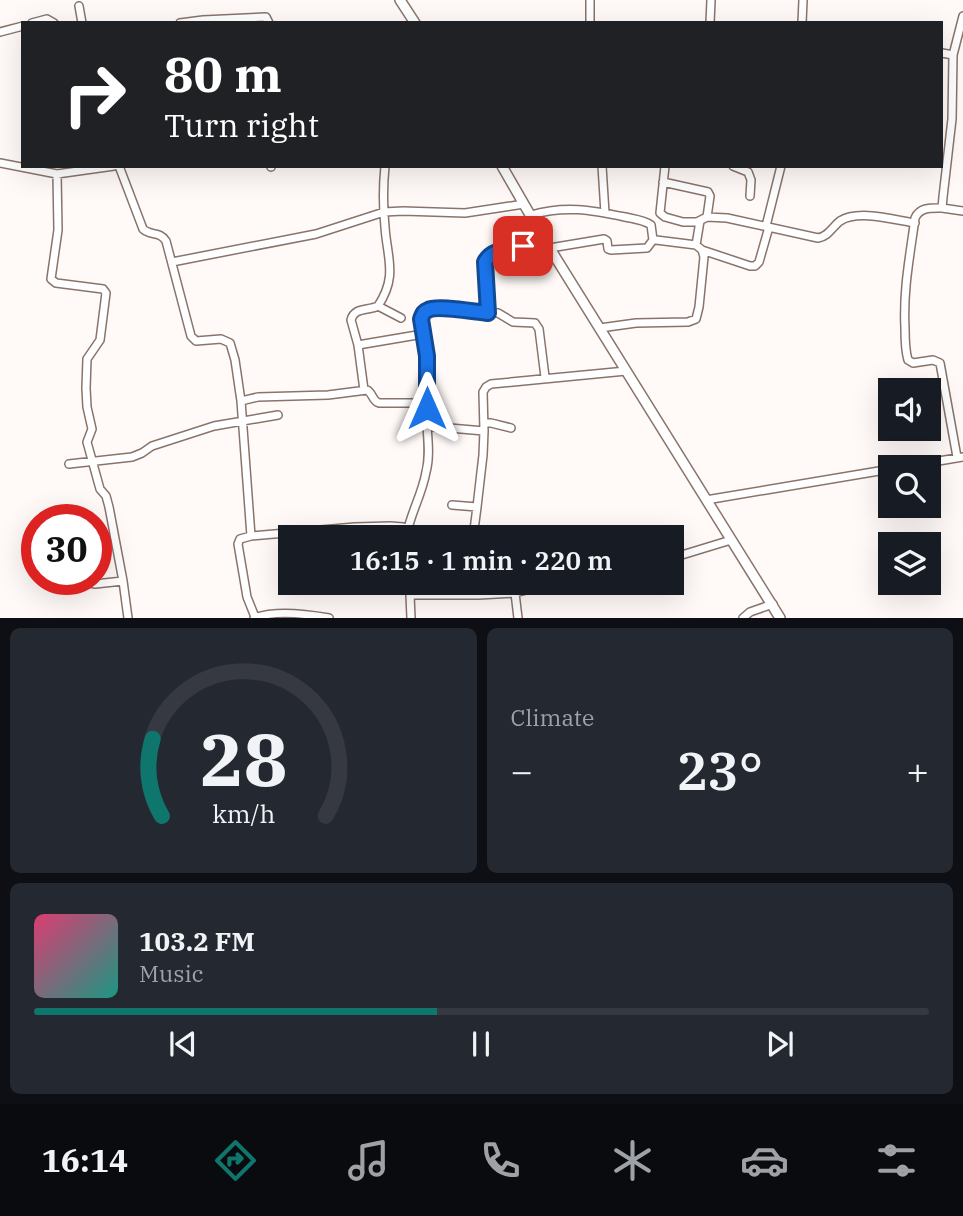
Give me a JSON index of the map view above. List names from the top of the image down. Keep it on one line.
{"page":{"turn":["80 m","Turn right"],"limit":"30","trip":"16:15 · 1 min · 220 m","tile":"Climate","heat":["−","23°","+"],"song":["103.2 FM","Music"],"tabs":"16:14","gauge":["28","km/h"]}}
